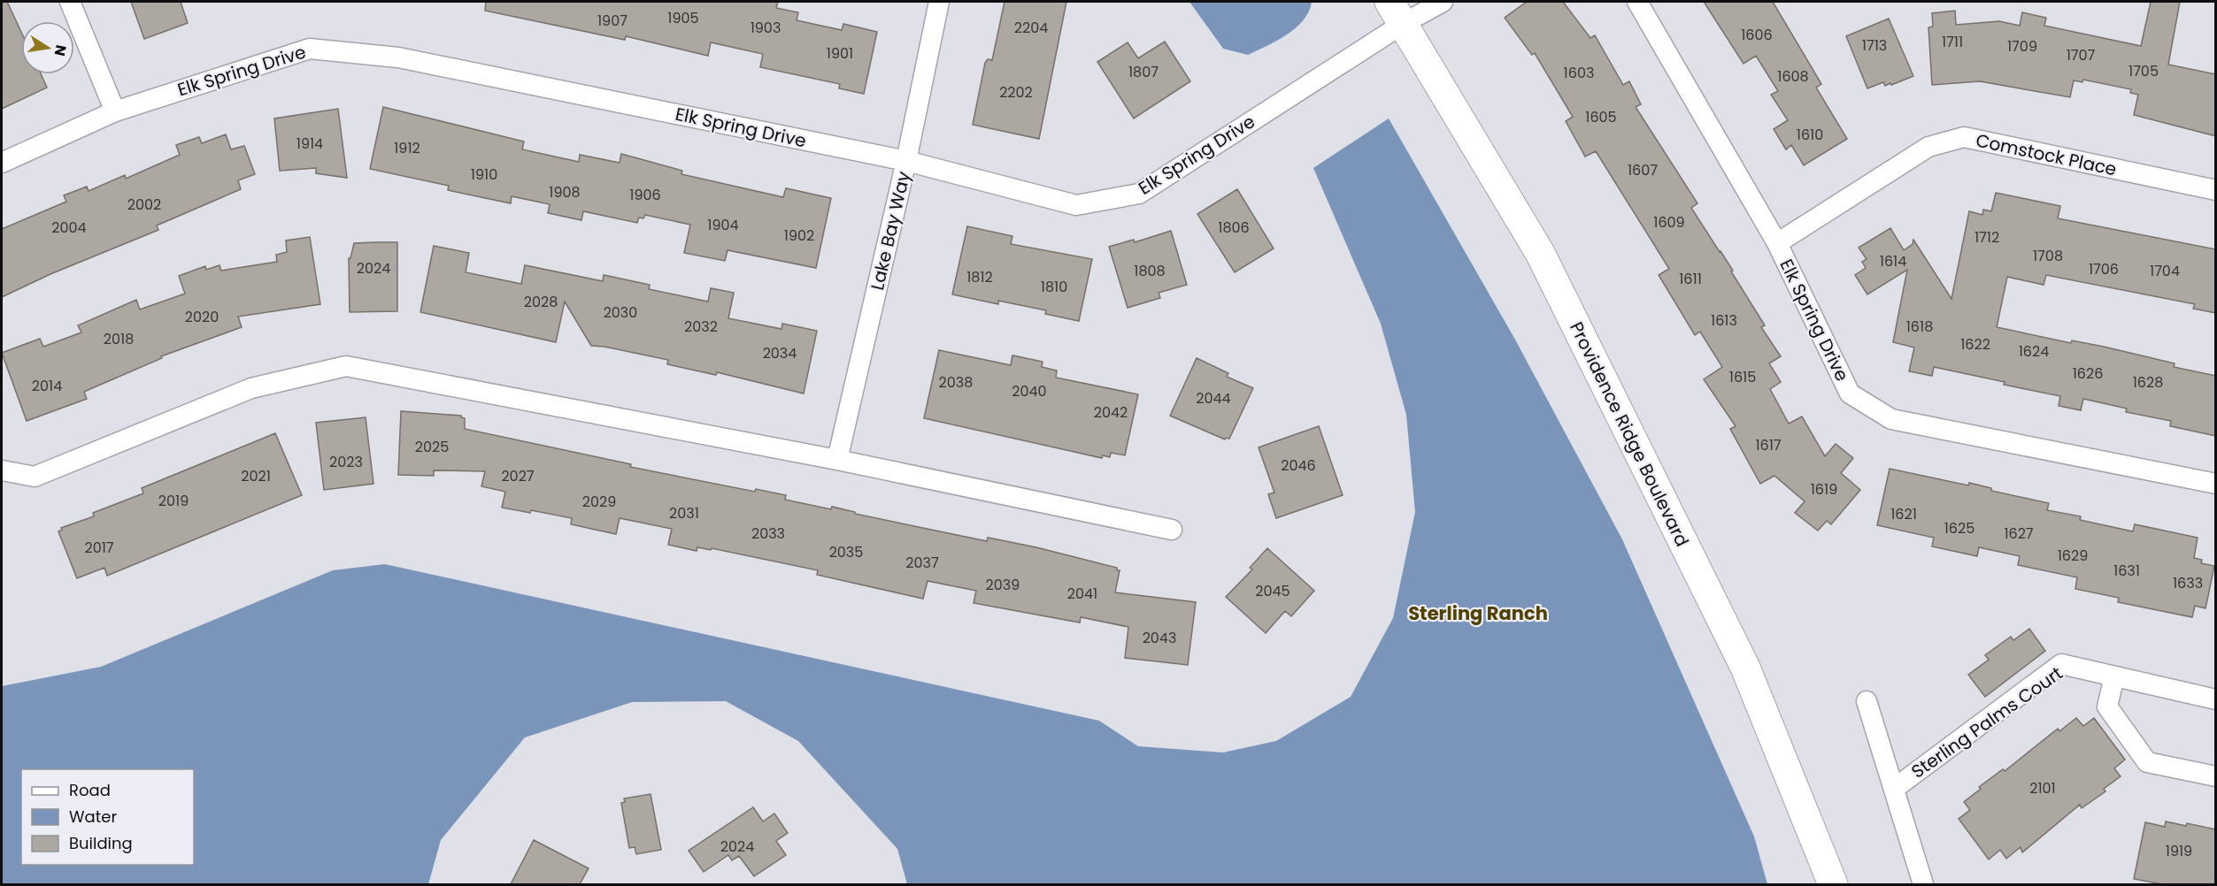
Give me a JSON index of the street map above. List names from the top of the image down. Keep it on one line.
{"streets":{"street":["Elk Spring Drive","Comstock Place","Lake Bay Way","Providence Ridge Boulevard","Sterling Palms Court"]},"crossings":[["Elk Spring Drive","Comstock Place"],["Elk Spring Drive","Lake Bay Way"],["Elk Spring Drive","Providence Ridge Boulevard"]],"districts":["Sterling Ranch"],"house_numbers":["1905","1907","1903","2204","1606","1711","1713","1709","1901","1707","1705","1807","1603","1608","2202","1605","1610","1914","1912","1607","1910","1908","1906","2002","1609","1904","2004","1806","1902","1712","1708","1614","2024","1706","1808","1704","1812","1611","1810","2028","2030","2020","1613","2032","1618","2018","1622","1624","2034","1626","1615","2038","1628","2014","2040","2044","2042","1617","2025","2023","2046","2021","2027","1619","2019","2029","2031","1621","1625","2033","1627","2017","2035","1629","2037","1631","1633","2039","2045","2041","2043","2101","2024","1919"],"legend":["Road","Water","Building"],"north":"right"}
